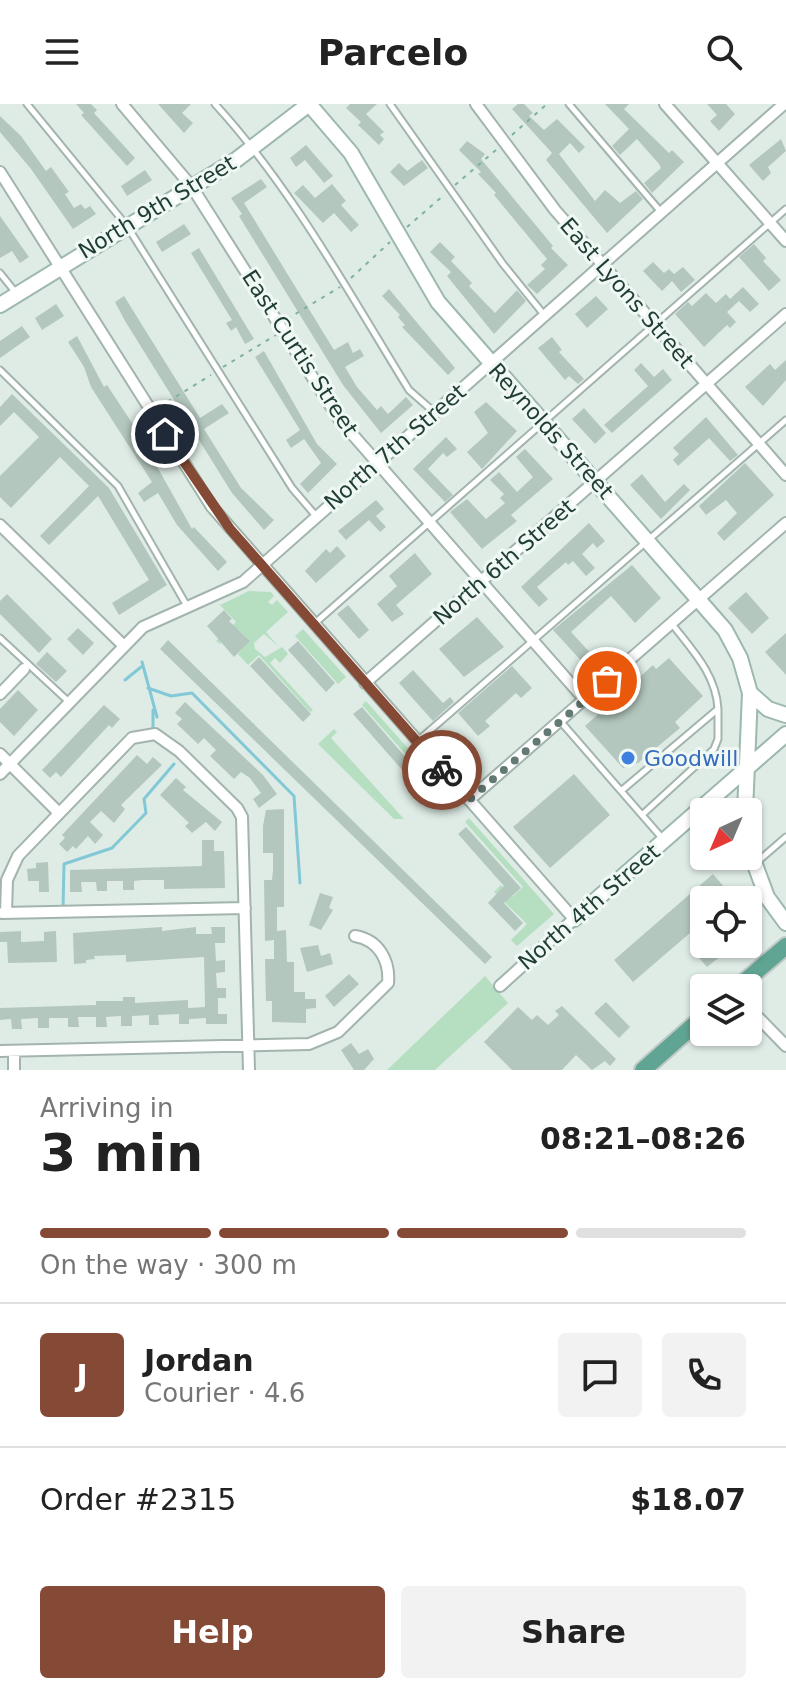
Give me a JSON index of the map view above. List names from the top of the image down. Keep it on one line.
{"streets":{"main road":["North 9th Street","Reynolds Street","North 4th Street"],"street":["East Lyons Street","East Curtis Street","North 7th Street","North 6th Street"]},"crossings":[["North 9th Street","East Curtis Street"],["North 9th Street","Reynolds Street"],["East Lyons Street","North 7th Street"],["East Lyons Street","North 6th Street"],["East Curtis Street","North 7th Street"],["East Curtis Street","North 6th Street"],["Reynolds Street","North 7th Street"],["Reynolds Street","North 6th Street"],["Reynolds Street","North 4th Street"]],"places":["Goodwill"],"north":"bottom left","page":{"header":"Parcelo","heading":["3 min","Arriving in","08:21–08:26"],"panel":["Jordan","Courier · 4.6","Order #2315","$18.07"],"bar":"On the way · 300 m","round":"J","buttons":["Help","Share"]}}
